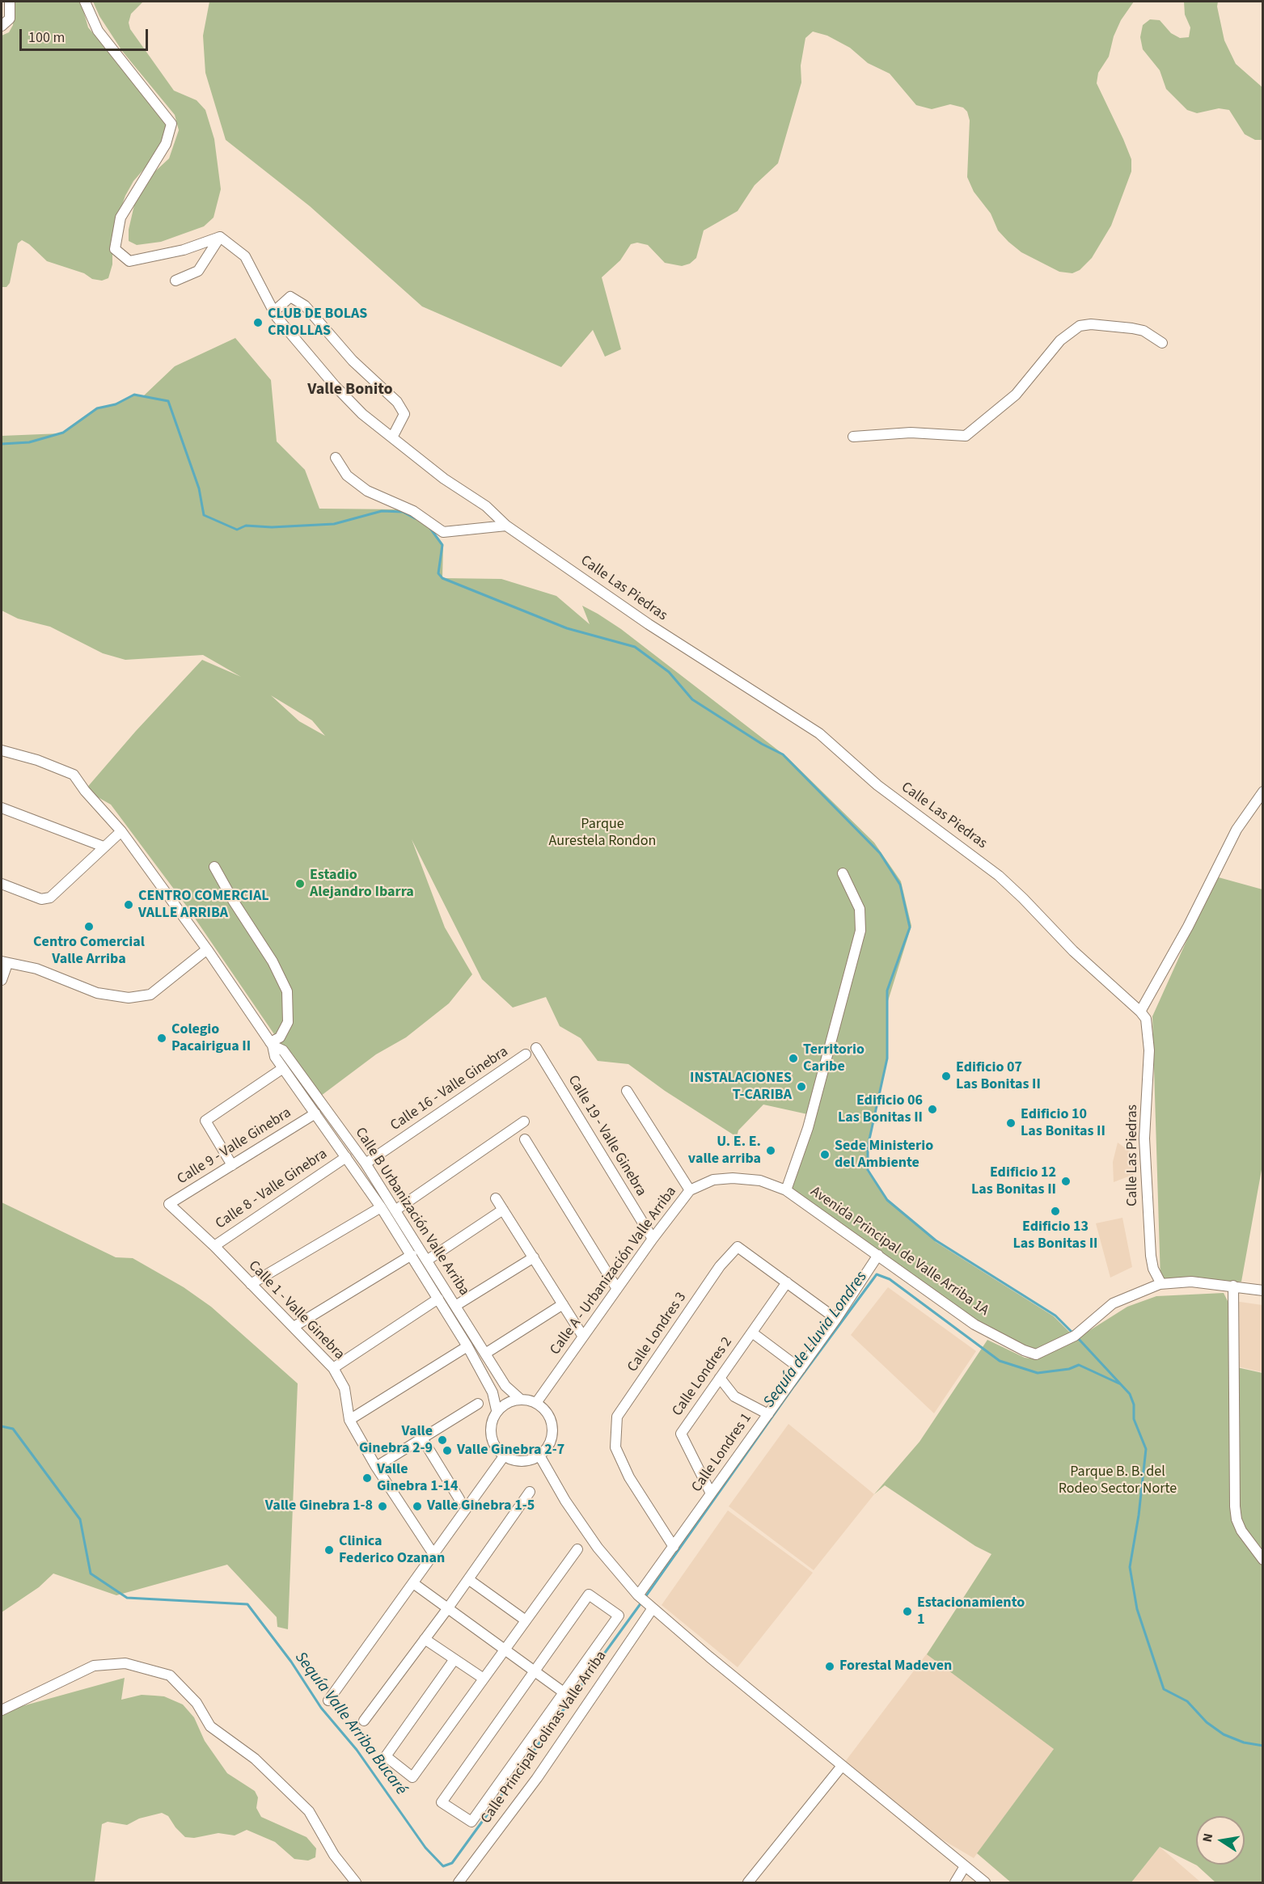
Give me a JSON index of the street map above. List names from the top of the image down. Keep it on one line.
{"streets":{"street":["Calle Las Piedras","Calle 16 - Valle Ginebra","Calle 19 - Valle Ginebra","Calle 9 - Valle Ginebra","Calle 8 - Valle Ginebra","Calle B Urbanización Valle Arriba","Avenida Principal de Valle Arriba 1A","Calle A - Urbanización Valle Arriba","Calle 1 - Valle Ginebra","Calle Londres 3","Calle Londres 2","Calle Londres 1","Calle Principal Colinas Valle Arriba"]},"crossings":[["Calle Las Piedras","Avenida Principal de Valle Arriba 1A"],["Calle 16 - Valle Ginebra","Calle B Urbanización Valle Arriba"],["Calle 19 - Valle Ginebra","Calle A - Urbanización Valle Arriba"],["Calle 9 - Valle Ginebra","Calle B Urbanización Valle Arriba"],["Calle 9 - Valle Ginebra","Calle 1 - Valle Ginebra"],["Calle 8 - Valle Ginebra","Calle B Urbanización Valle Arriba"],["Calle 8 - Valle Ginebra","Calle 1 - Valle Ginebra"],["Calle B Urbanización Valle Arriba","Calle A - Urbanización Valle Arriba"],["Avenida Principal de Valle Arriba 1A","Calle A - Urbanización Valle Arriba"],["Avenida Principal de Valle Arriba 1A","Calle Londres 1"],["Calle Londres 3","Calle Londres 2"],["Calle Londres 3","Calle Londres 1"],["Calle Londres 2","Calle Londres 1"]],"districts":["Valle Bonito"],"water":["Sequía de Lluvia Londres","Sequía Valle Arriba Bucaré"],"parks":["Parque Aurestela Rondon","Parque B. B. del Rodeo Sector Norte"],"places":["CLUB DE BOLAS CRIOLLAS","Estadio Alejandro Ibarra","CENTRO COMERCIAL VALLE ARRIBA","Centro Comercial Valle Arriba","Colegio Pacairigua II","Territorio Caribe","Edificio 07 Las Bonitas II","INSTALACIONES T-CARIBA","Edificio 06 Las Bonitas II","Edificio 10 Las Bonitas II","U. E. E. valle arriba","Sede Ministerio del Ambiente","Edificio 12 Las Bonitas II","Edificio 13 Las Bonitas II","Valle Ginebra 2-9","Valle Ginebra 2-7","Valle Ginebra 1-14","Valle Ginebra 1-8","Valle Ginebra 1-5","Clinica Federico Ozanan","Estacionamiento 1","Forestal Madeven"],"scale_bar":"100 m","north":"left"}
